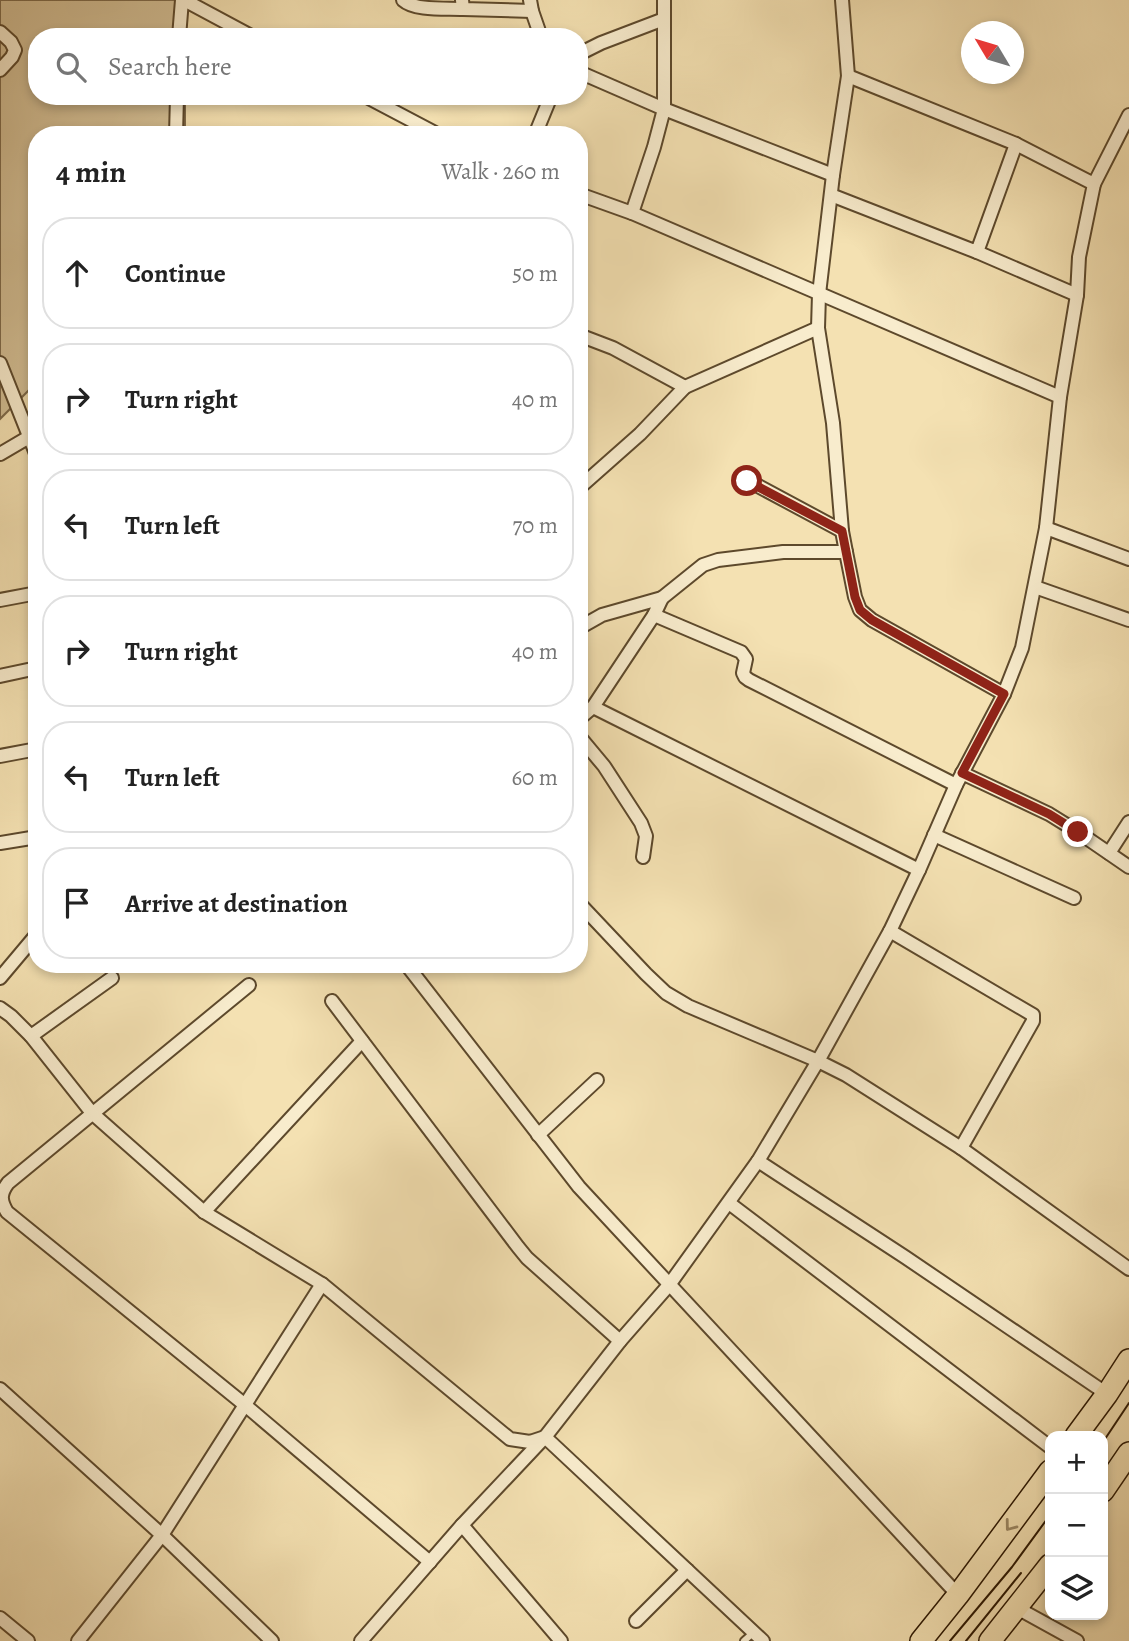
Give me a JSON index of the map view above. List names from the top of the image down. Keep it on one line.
{"north":"top left","page":{"search":"Search here","heading":["4 min","Walk · 260 m"],"list":[["Continue","50 m"],["Turn right","40 m"],["Turn left","70 m"],["Turn right","40 m"],["Turn left","60 m"],"Arrive at destination"],"map_buttons":["+","−"]}}
